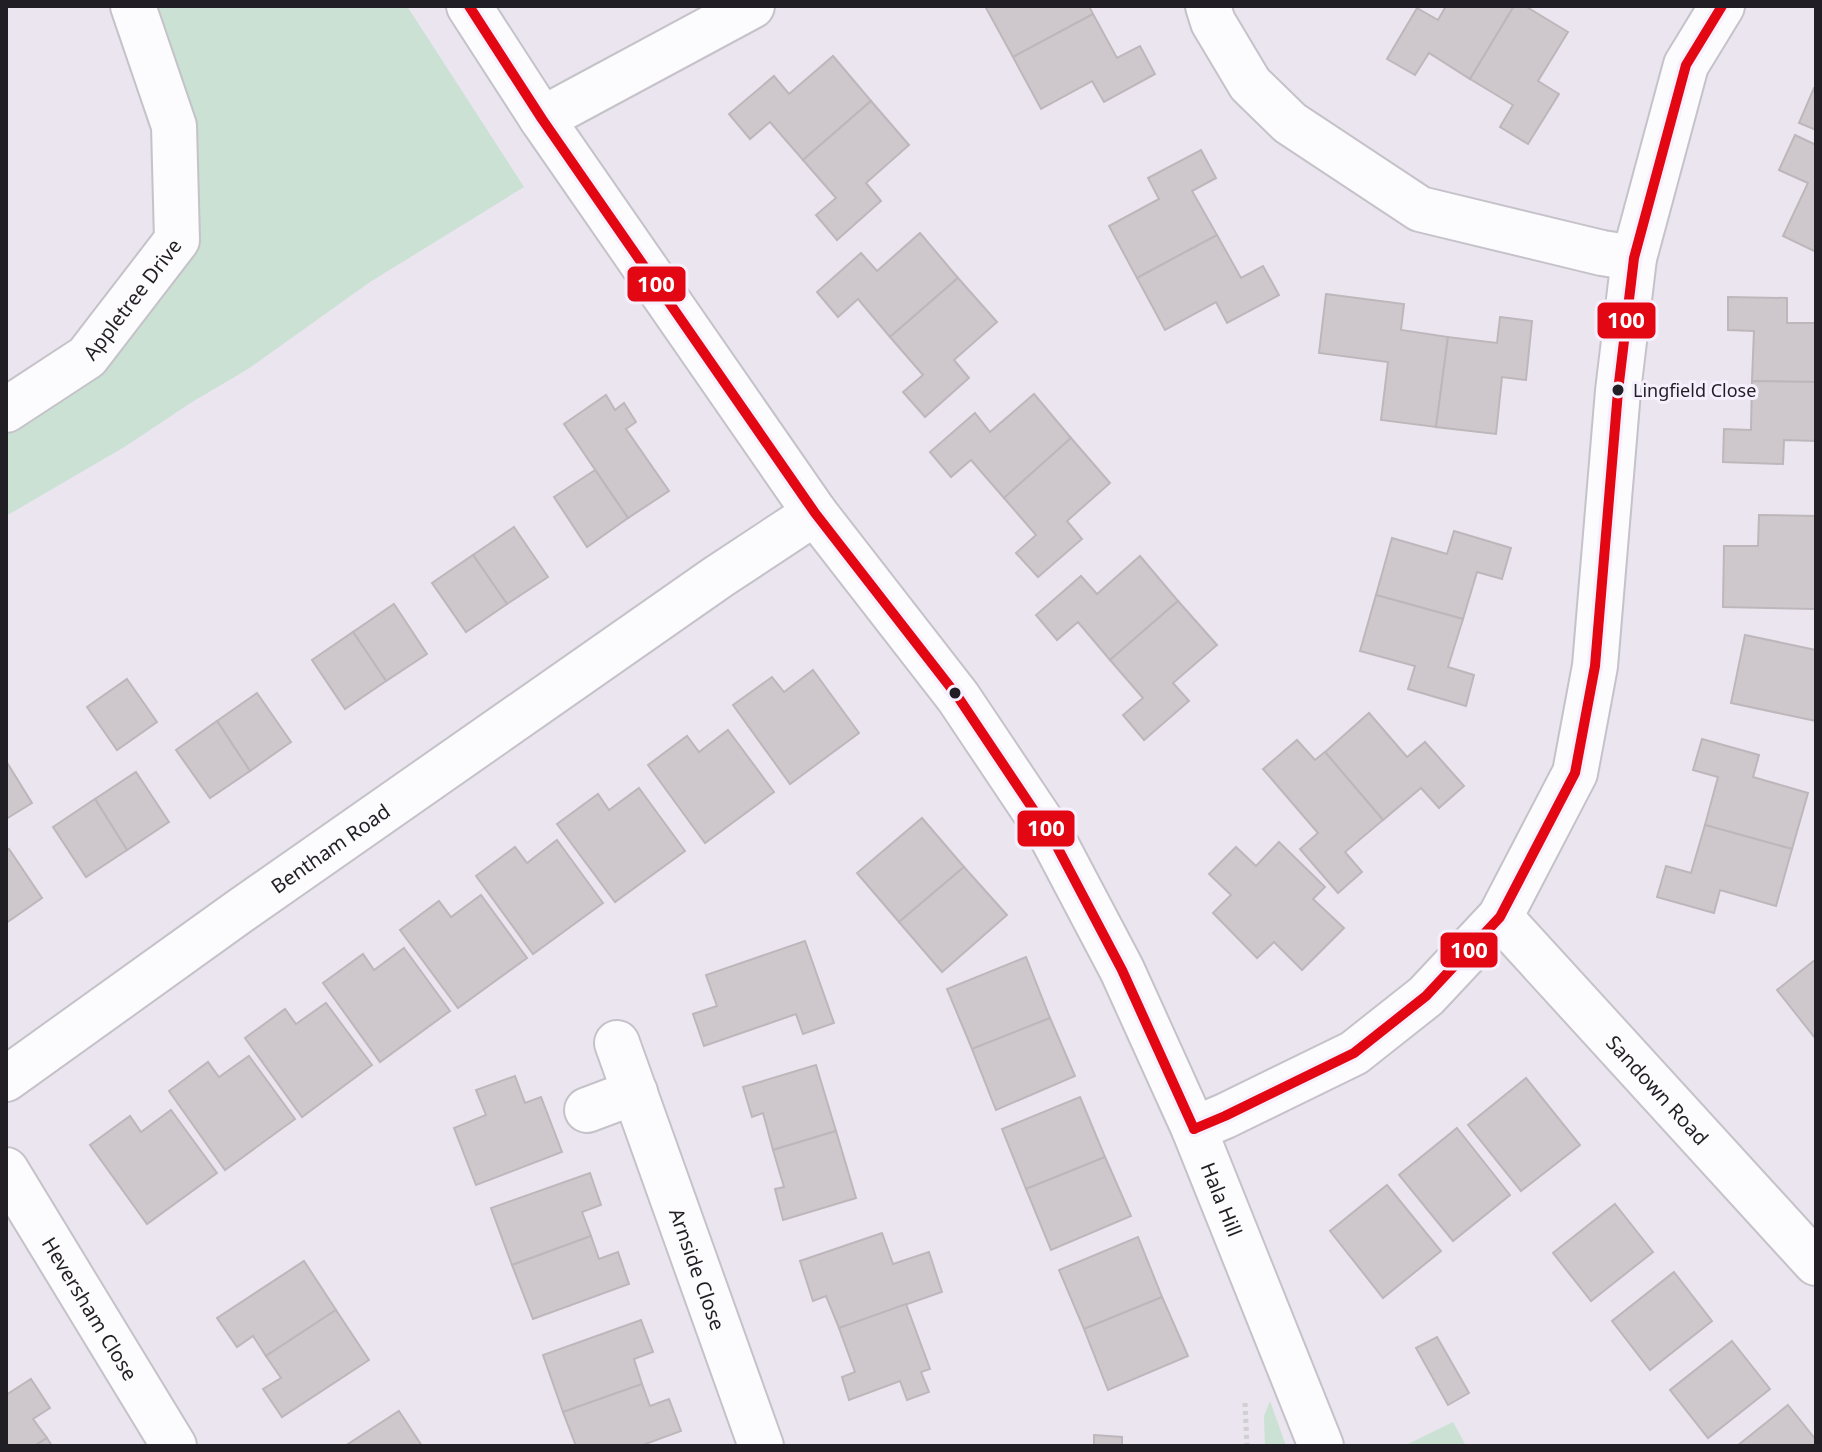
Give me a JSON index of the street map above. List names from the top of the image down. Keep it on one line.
{"streets":{"street":["Appletree Drive","Bentham Road","Sandown Road","Hala Hill","Arnside Close","Heversham Close"]},"crossings":[["Bentham Road","Hala Hill"]],"places":["Lingfield Close"],"lines":["transit line 100"]}
